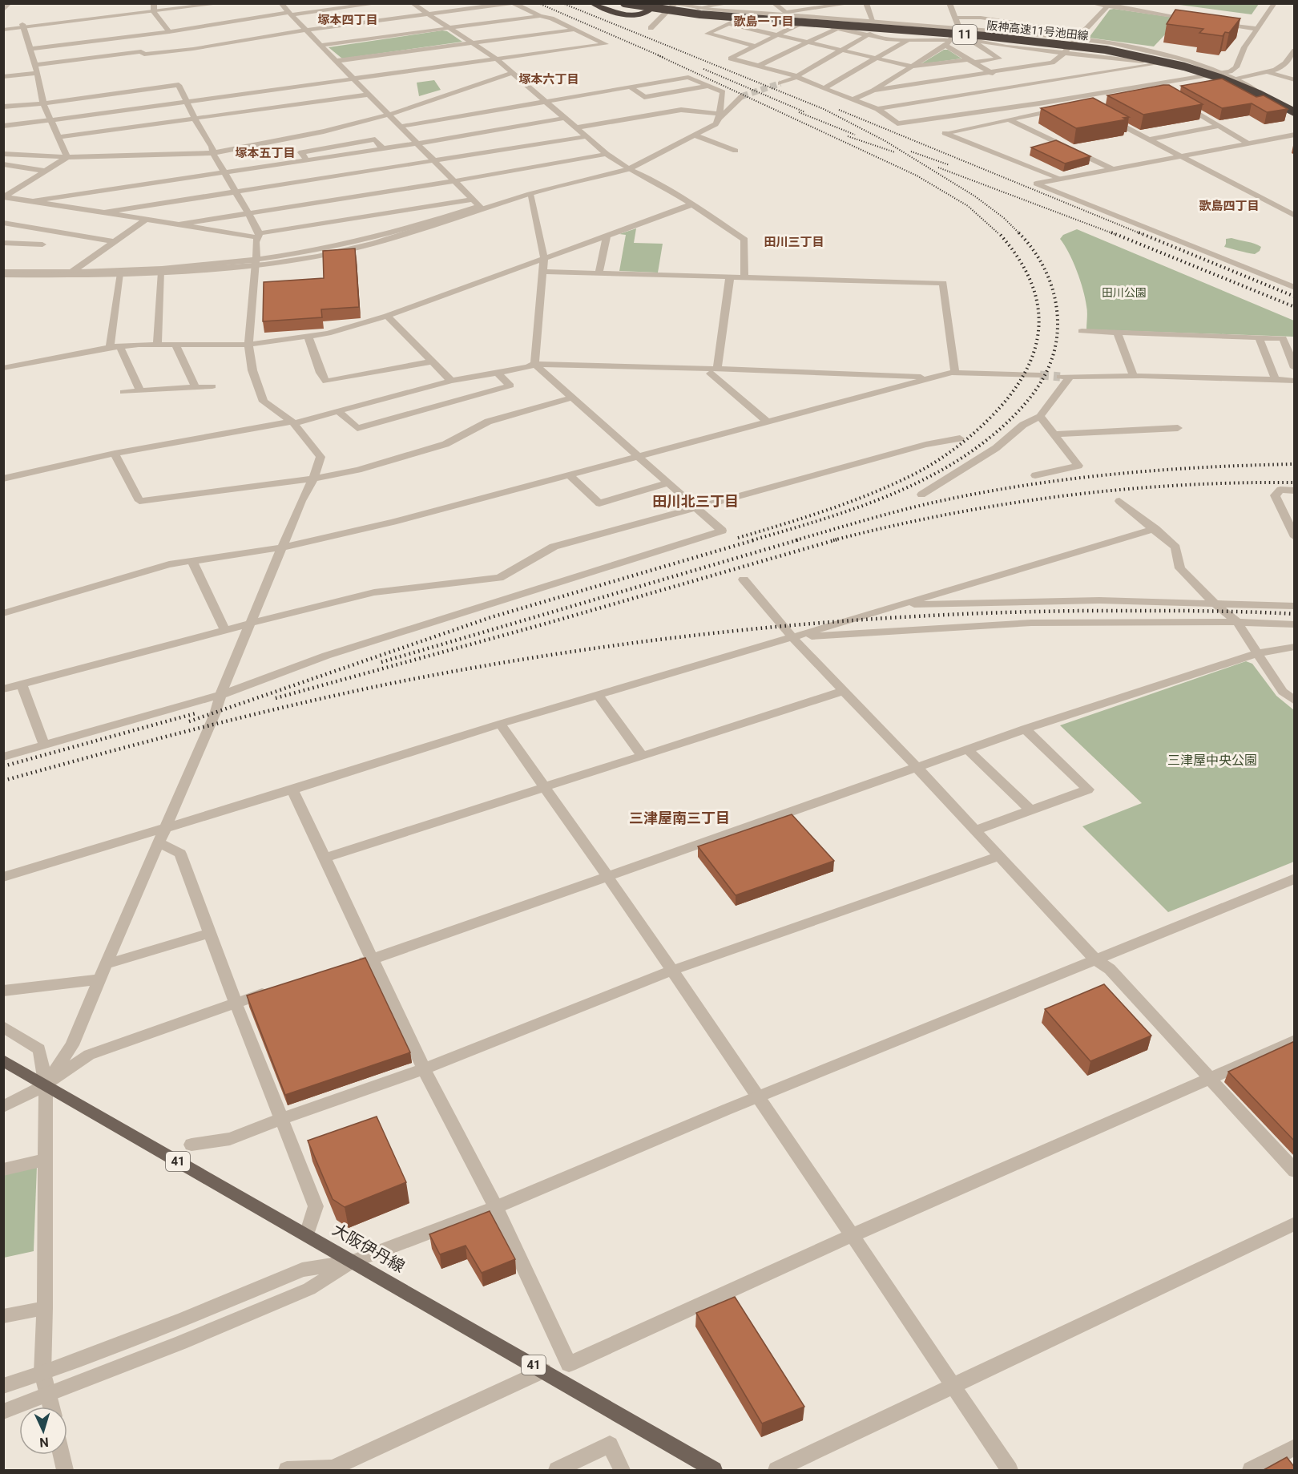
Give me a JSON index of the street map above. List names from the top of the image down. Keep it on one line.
{"streets":{"highway":["阪神高速11号池田線","11"],"main road":["41","大阪伊丹線"]},"districts":["塚本四丁目","歌島一丁目","塚本六丁目","塚本五丁目","歌島四丁目","田川三丁目","田川北三丁目","三津屋南三丁目"],"parks":["田川公園","三津屋中央公園"],"north":"bottom"}
